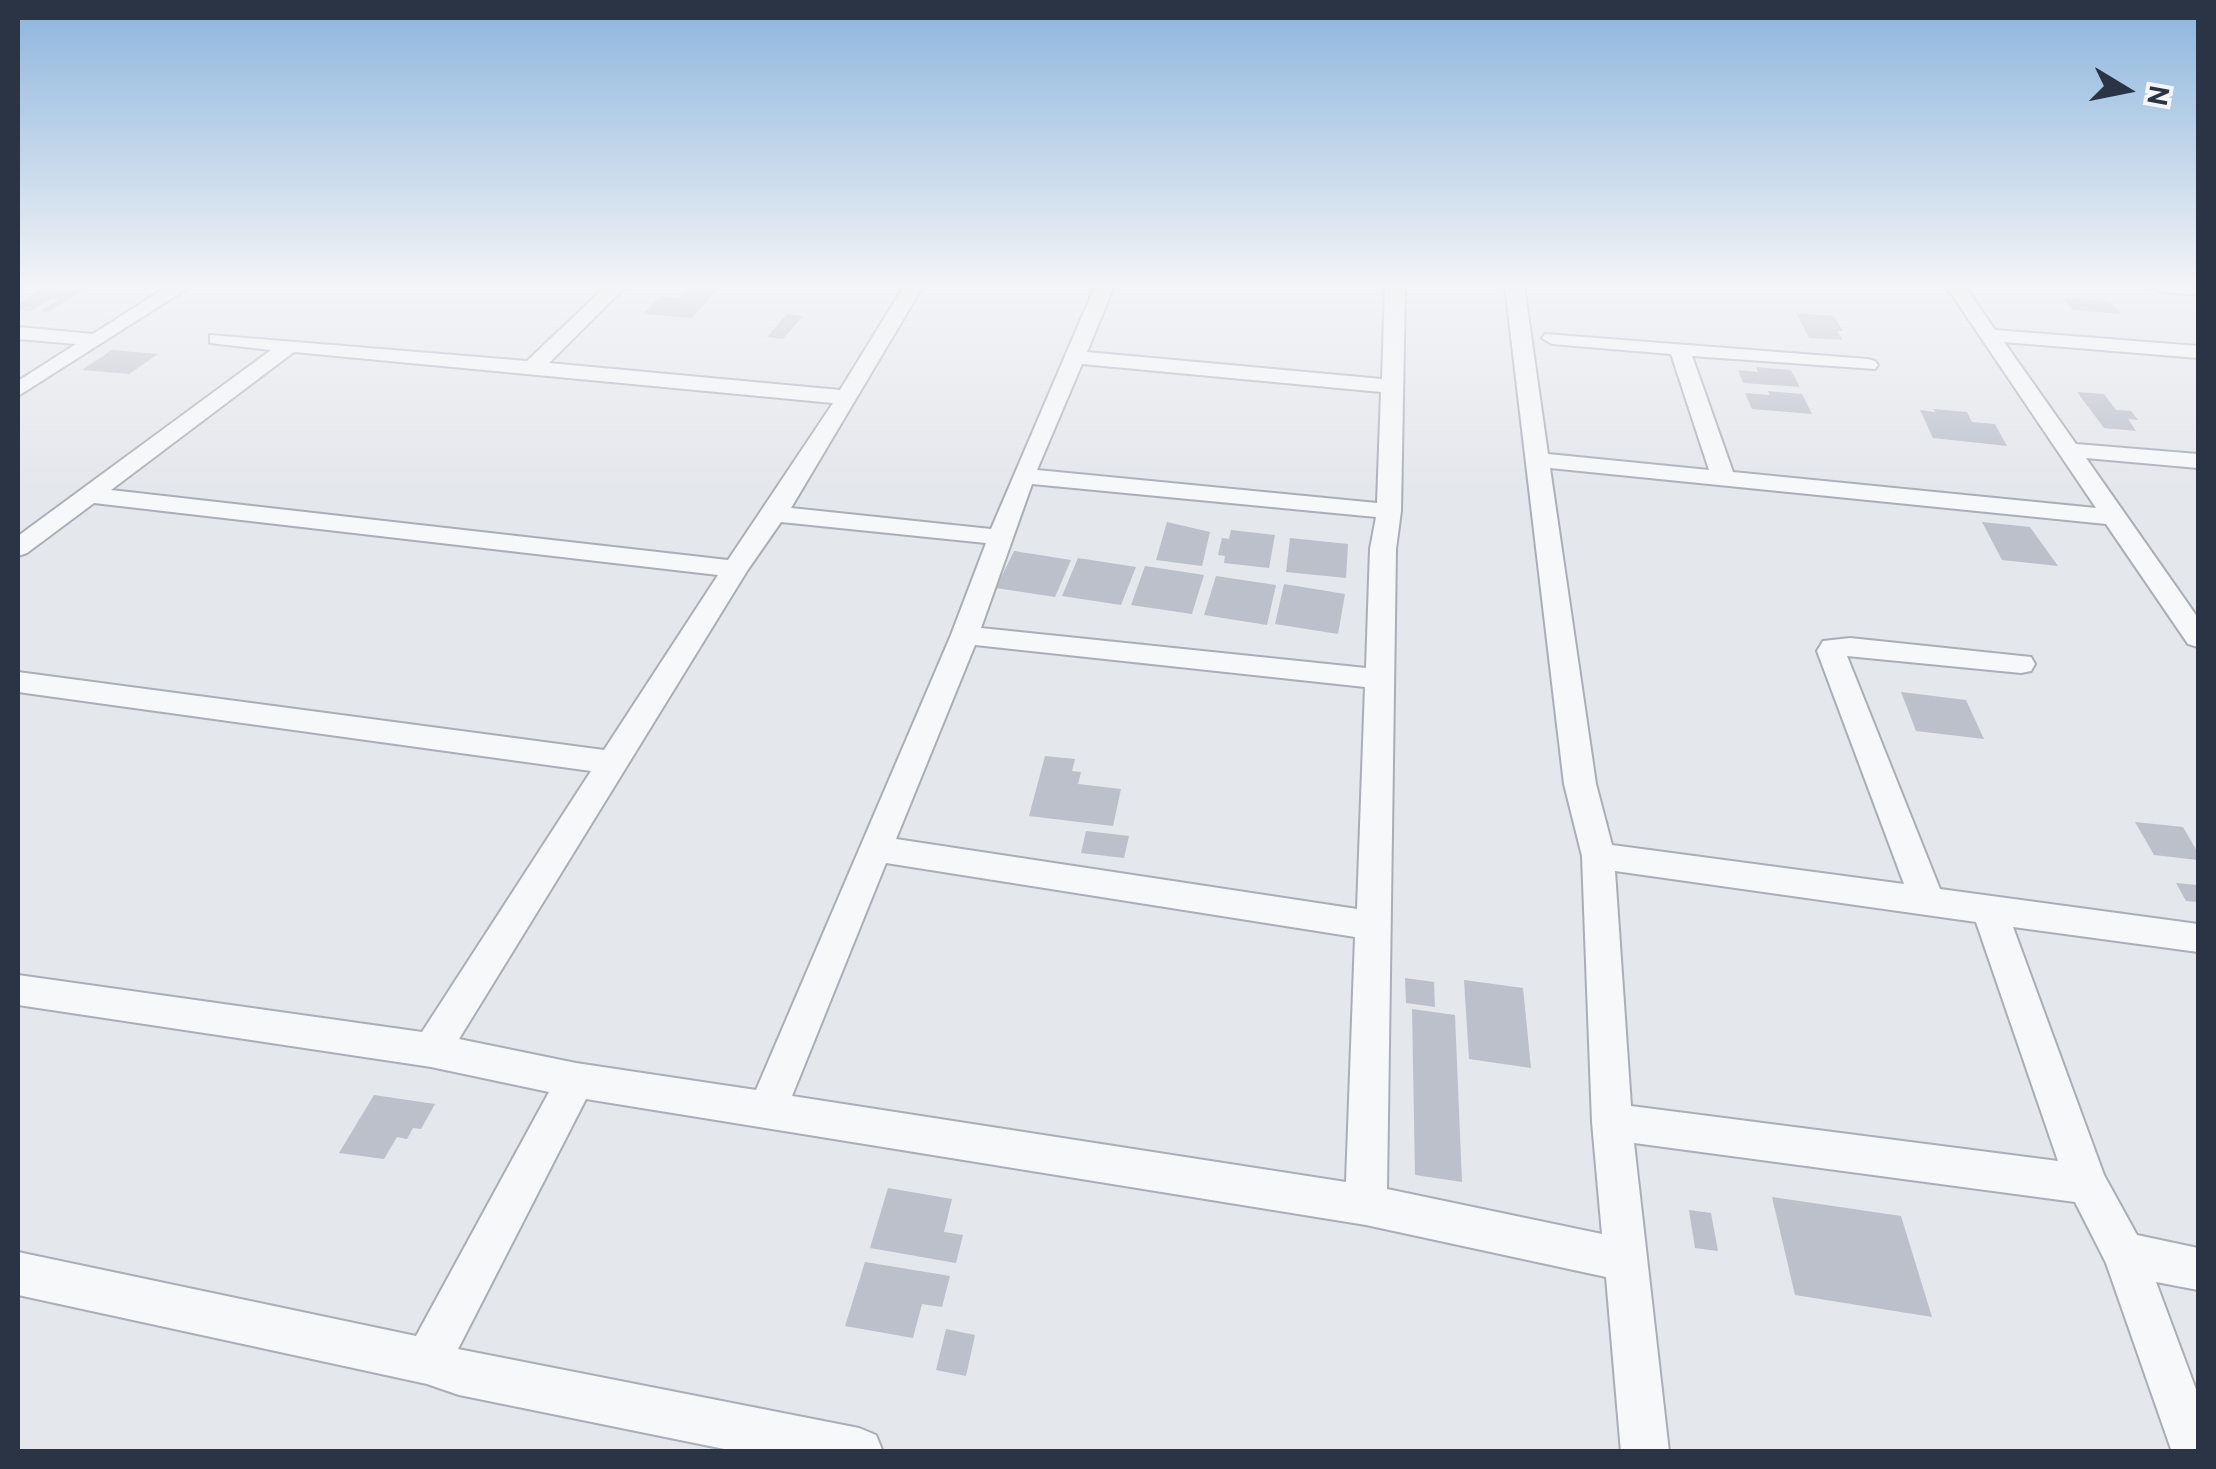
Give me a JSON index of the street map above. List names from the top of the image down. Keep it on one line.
{"north":"right"}
